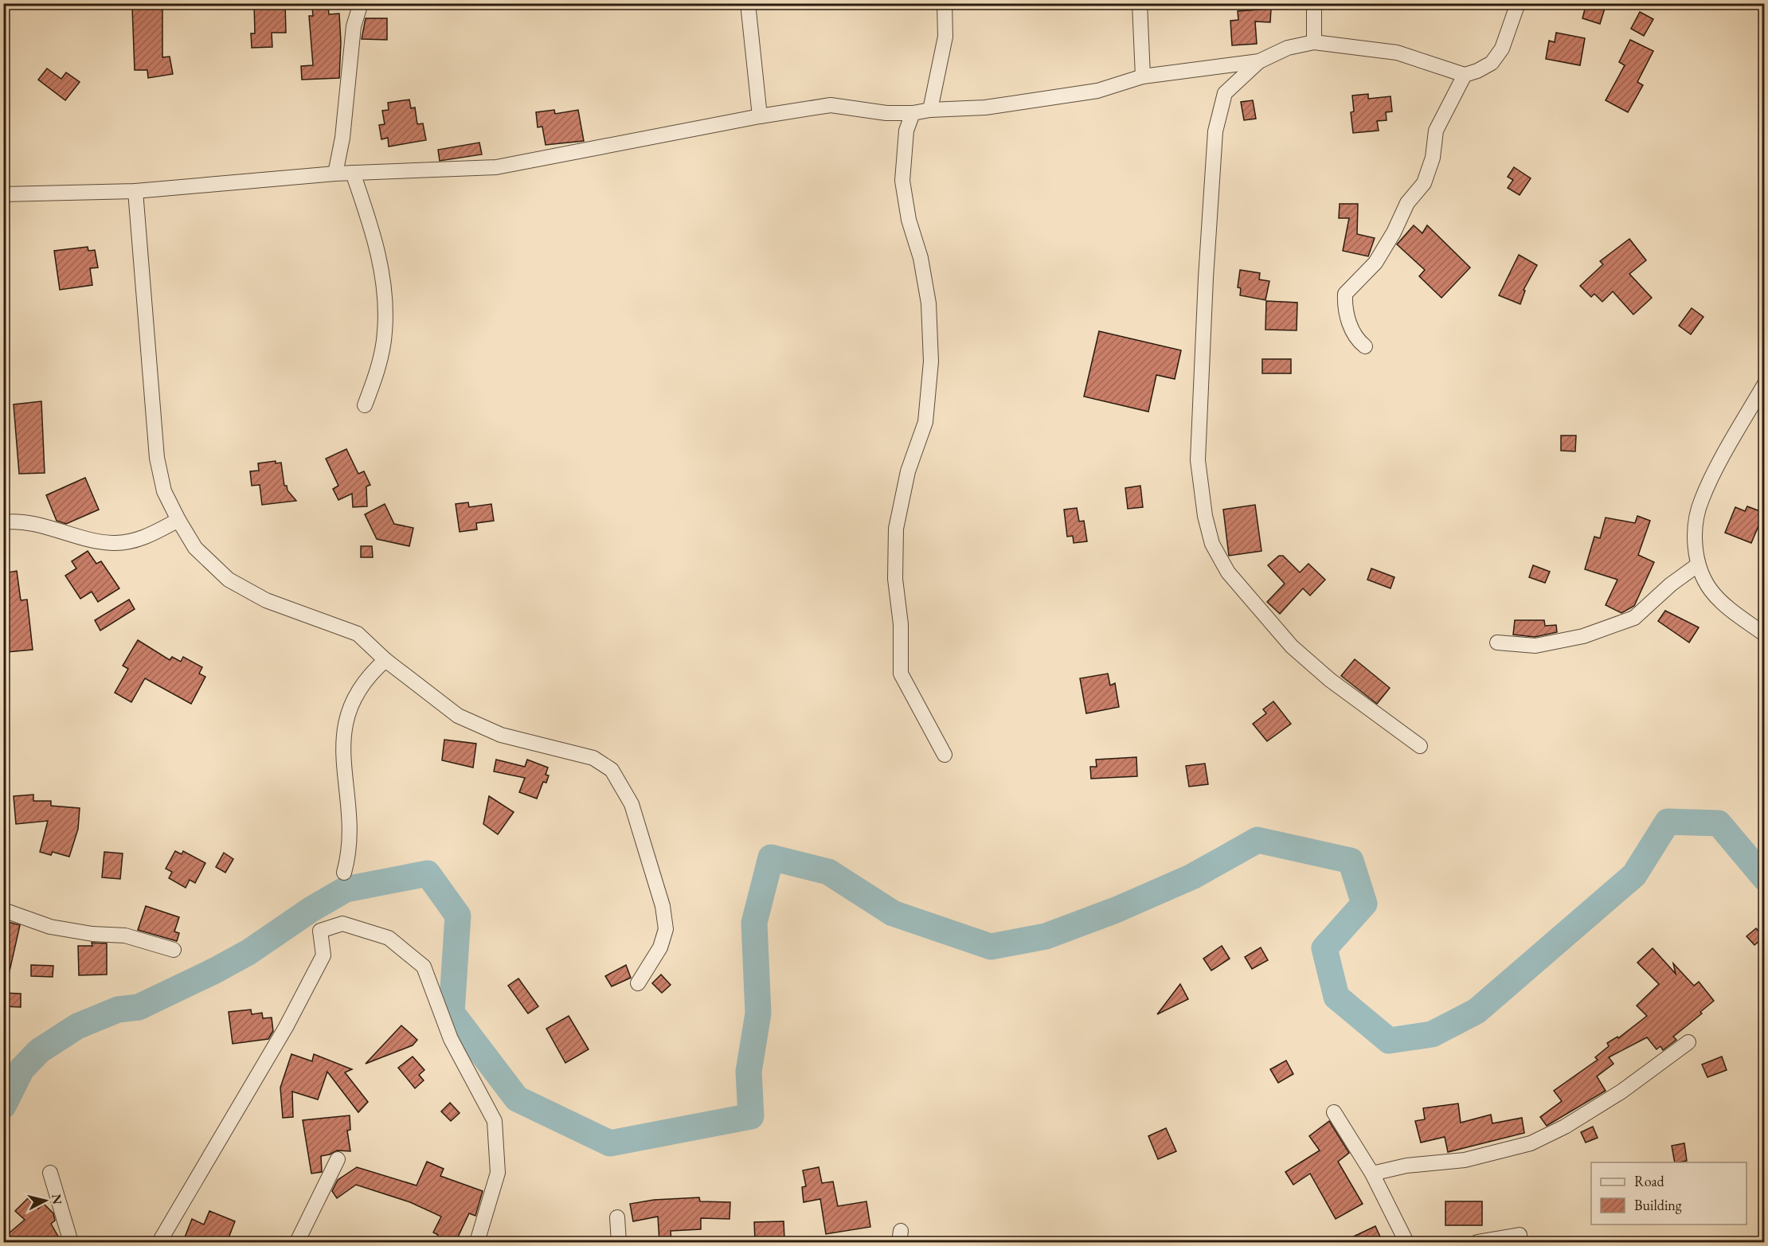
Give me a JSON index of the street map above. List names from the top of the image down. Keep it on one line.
{"legend":["Road","Building"],"north":"right"}
